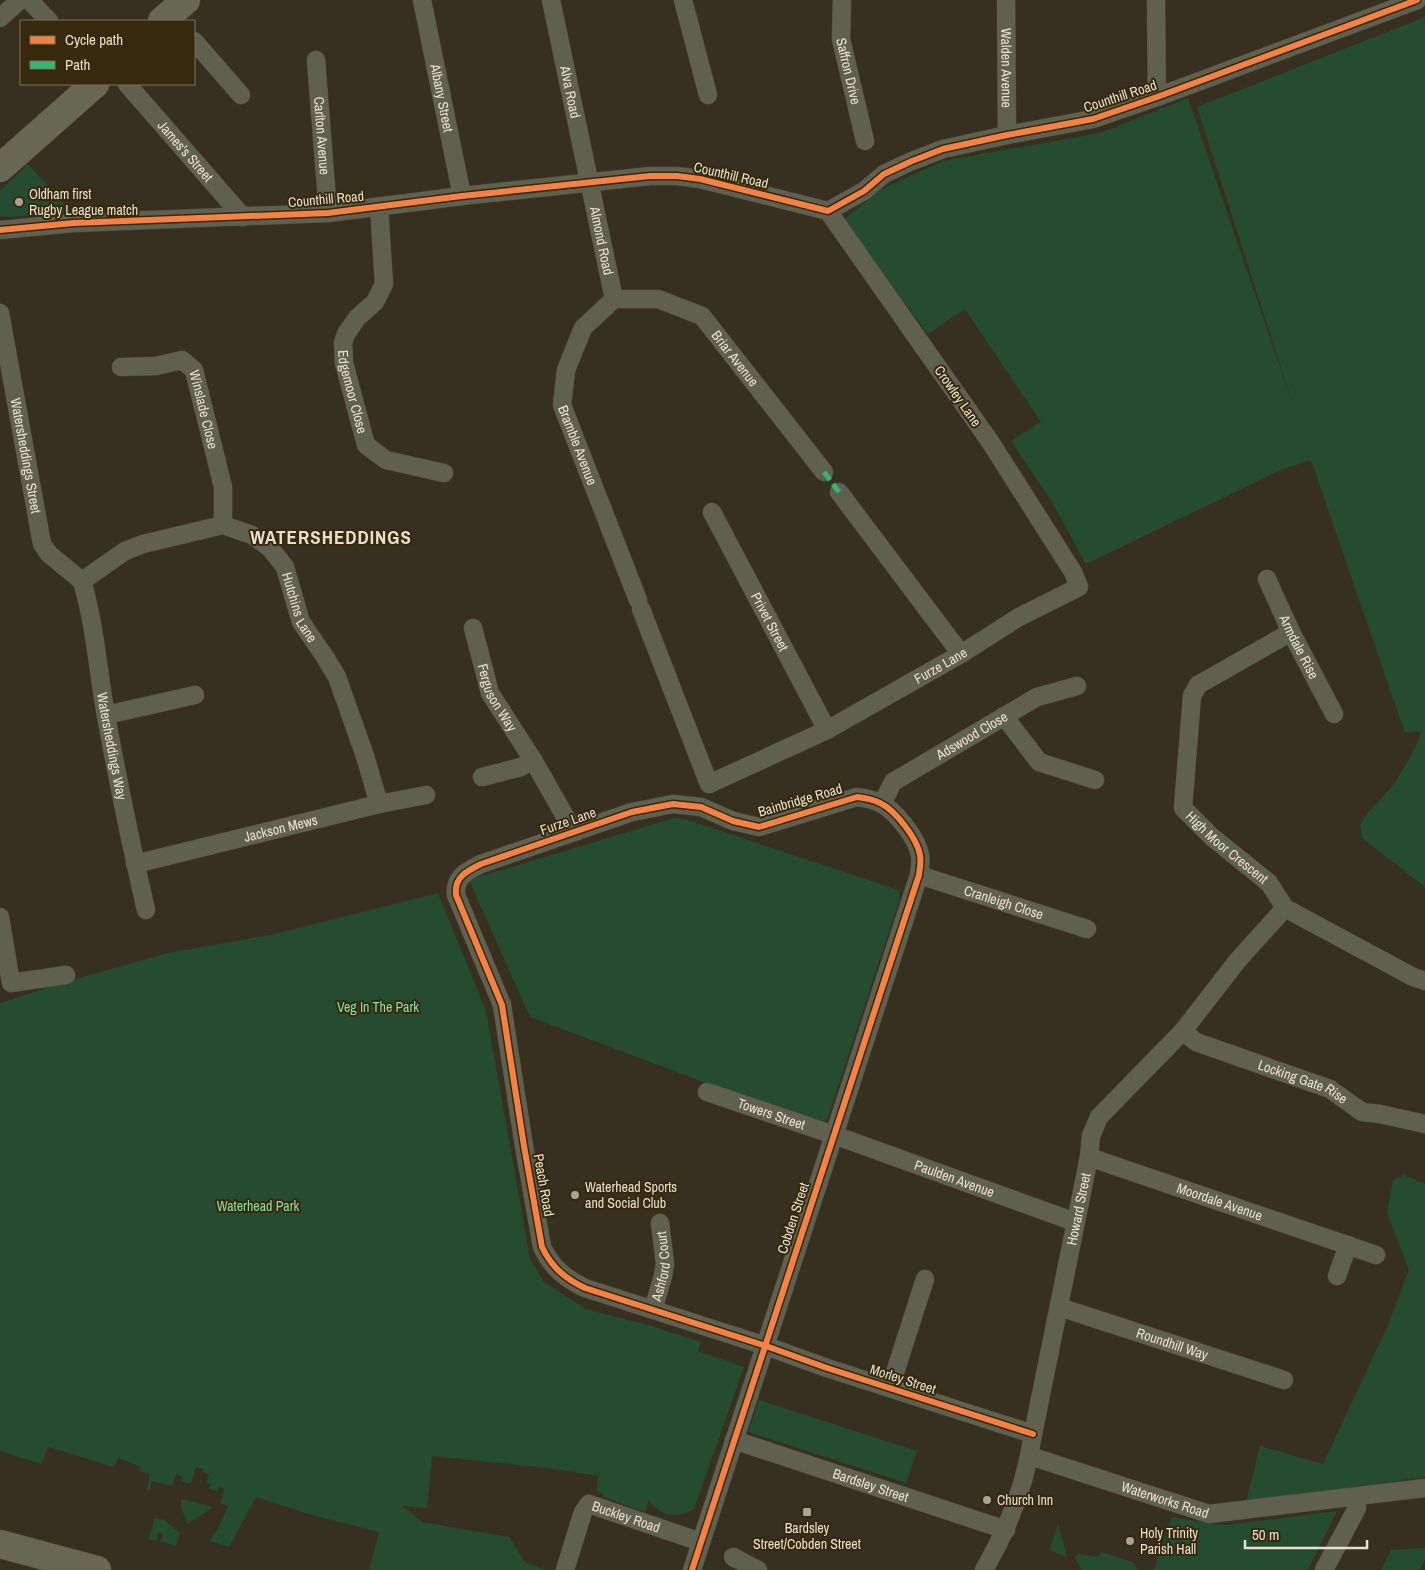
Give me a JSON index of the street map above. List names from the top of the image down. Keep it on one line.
{"streets":{"street":["Walden Avenue","Saffron Drive","Alva Road","Counthill Road","Albany Street","Carlton Avenue","James's Street","Almond Road","Briar Avenue","Edgemoor Close","Crowley Lane","Winslade Close","Bramble Avenue","Watersheddings Street","Hutchins Lane","Privet Street","Armdale Rise","Furze Lane","Ferguson Way","Adswood Close","Watersheddings Way","Bainbridge Road","Jackson Mews","High Moor Crescent","Cranleigh Close","Locking Gate Rise","Towers Street","Paulden Avenue","Peach Road","Moordale Avenue","Howard Street","Cobden Street","Ashford Court","Roundhill Way","Morley Street","Bardsley Street","Waterworks Road","Buckley Road"]},"crossings":[["Walden Avenue","Counthill Road"],["Alva Road","Counthill Road"],["Alva Road","Almond Road"],["Counthill Road","Albany Street"],["Counthill Road","Carlton Avenue"],["Counthill Road","James's Street"],["Counthill Road","Almond Road"],["Counthill Road","Edgemoor Close"],["Counthill Road","Crowley Lane"],["Almond Road","Briar Avenue"],["Almond Road","Bramble Avenue"],["Briar Avenue","Bramble Avenue"],["Crowley Lane","Furze Lane"],["Winslade Close","Hutchins Lane"],["Bramble Avenue","Furze Lane"],["Watersheddings Street","Watersheddings Way"],["Hutchins Lane","Jackson Mews"],["Privet Street","Furze Lane"],["Armdale Rise","High Moor Crescent"],["Furze Lane","Ferguson Way"],["Furze Lane","Bainbridge Road"],["Furze Lane","Peach Road"],["Adswood Close","Bainbridge Road"],["Watersheddings Way","Jackson Mews"],["Bainbridge Road","Cranleigh Close"],["Bainbridge Road","Cobden Street"],["High Moor Crescent","Howard Street"],["Cranleigh Close","Cobden Street"],["Locking Gate Rise","Howard Street"],["Towers Street","Paulden Avenue"],["Towers Street","Cobden Street"],["Paulden Avenue","Howard Street"],["Paulden Avenue","Cobden Street"],["Peach Road","Cobden Street"],["Peach Road","Ashford Court"],["Peach Road","Morley Street"],["Moordale Avenue","Howard Street"],["Howard Street","Roundhill Way"],["Howard Street","Morley Street"],["Howard Street","Bardsley Street"],["Howard Street","Waterworks Road"],["Cobden Street","Morley Street"],["Cobden Street","Bardsley Street"],["Cobden Street","Buckley Road"]],"districts":["WATERSHEDDINGS"],"parks":["Veg In The Park","Waterhead Park"],"places":{"other":["Oldham first Rugby League match","Waterhead Sports and Social Club","Church Inn","Holy Trinity Parish Hall"],"transit":["Bardsley Street/Cobden Street"]},"legend":["Cycle path","Path"],"scale_bar":"50 m"}
